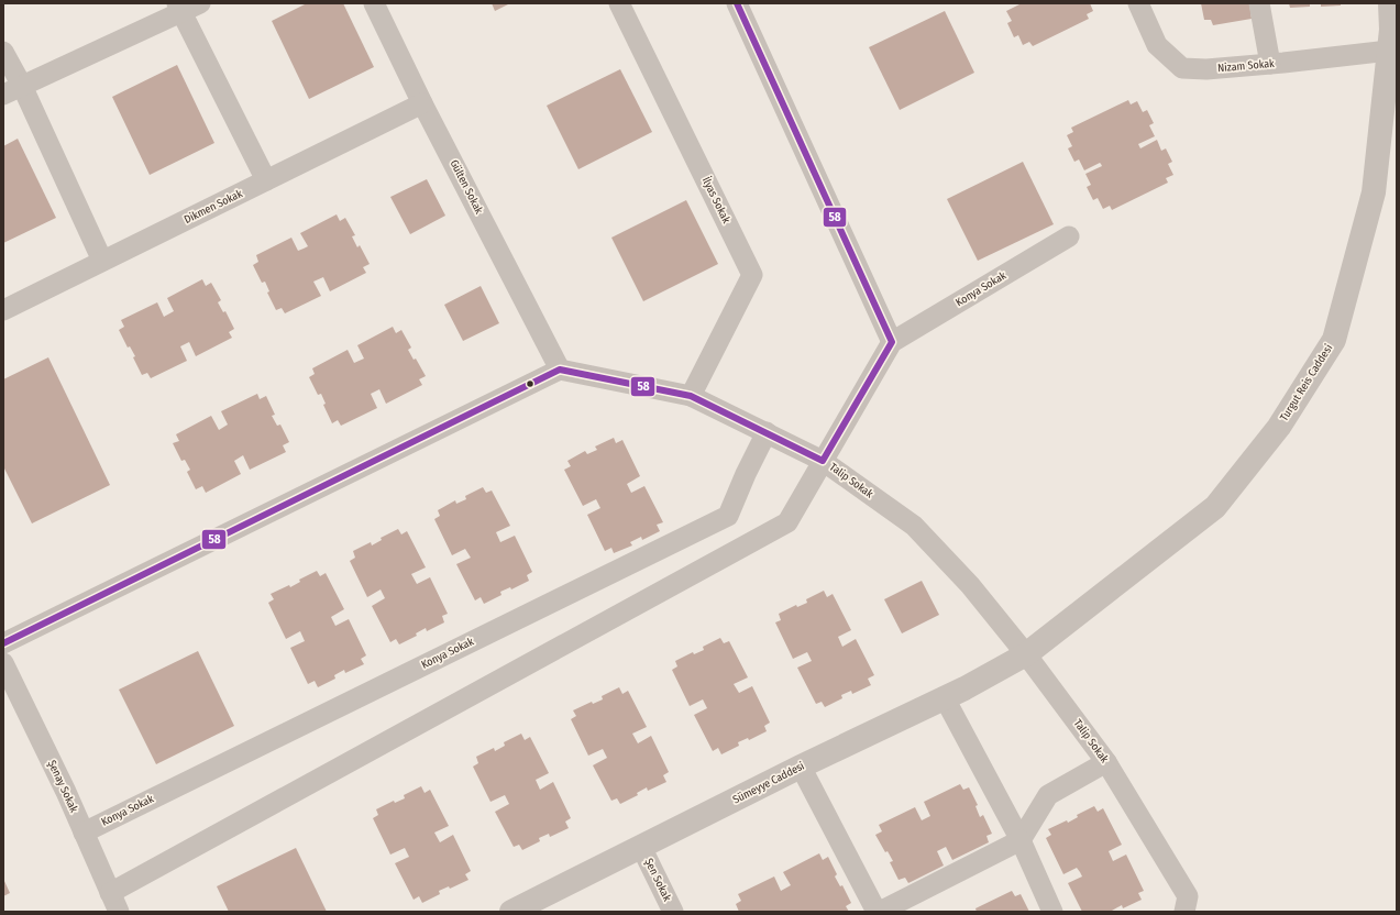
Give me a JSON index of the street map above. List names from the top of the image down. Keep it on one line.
{"streets":{"street":["Nizam Sokak","Gülten Sokak","İlyas Sokak","Dikmen Sokak","Konya Sokak","Turgut Reis Caddesi","Talip Sokak","Sümeyye Caddesi","Şenay Sokak","Şen Sokak"]},"crossings":[["Nizam Sokak","Turgut Reis Caddesi"],["Gülten Sokak","Dikmen Sokak"],["Gülten Sokak","Talip Sokak"],["İlyas Sokak","Talip Sokak"],["Konya Sokak","Talip Sokak"],["Konya Sokak","Şenay Sokak"],["Turgut Reis Caddesi","Talip Sokak"],["Turgut Reis Caddesi","Sümeyye Caddesi"],["Talip Sokak","Sümeyye Caddesi"],["Sümeyye Caddesi","Şen Sokak"]],"lines":["transit line 58"]}
